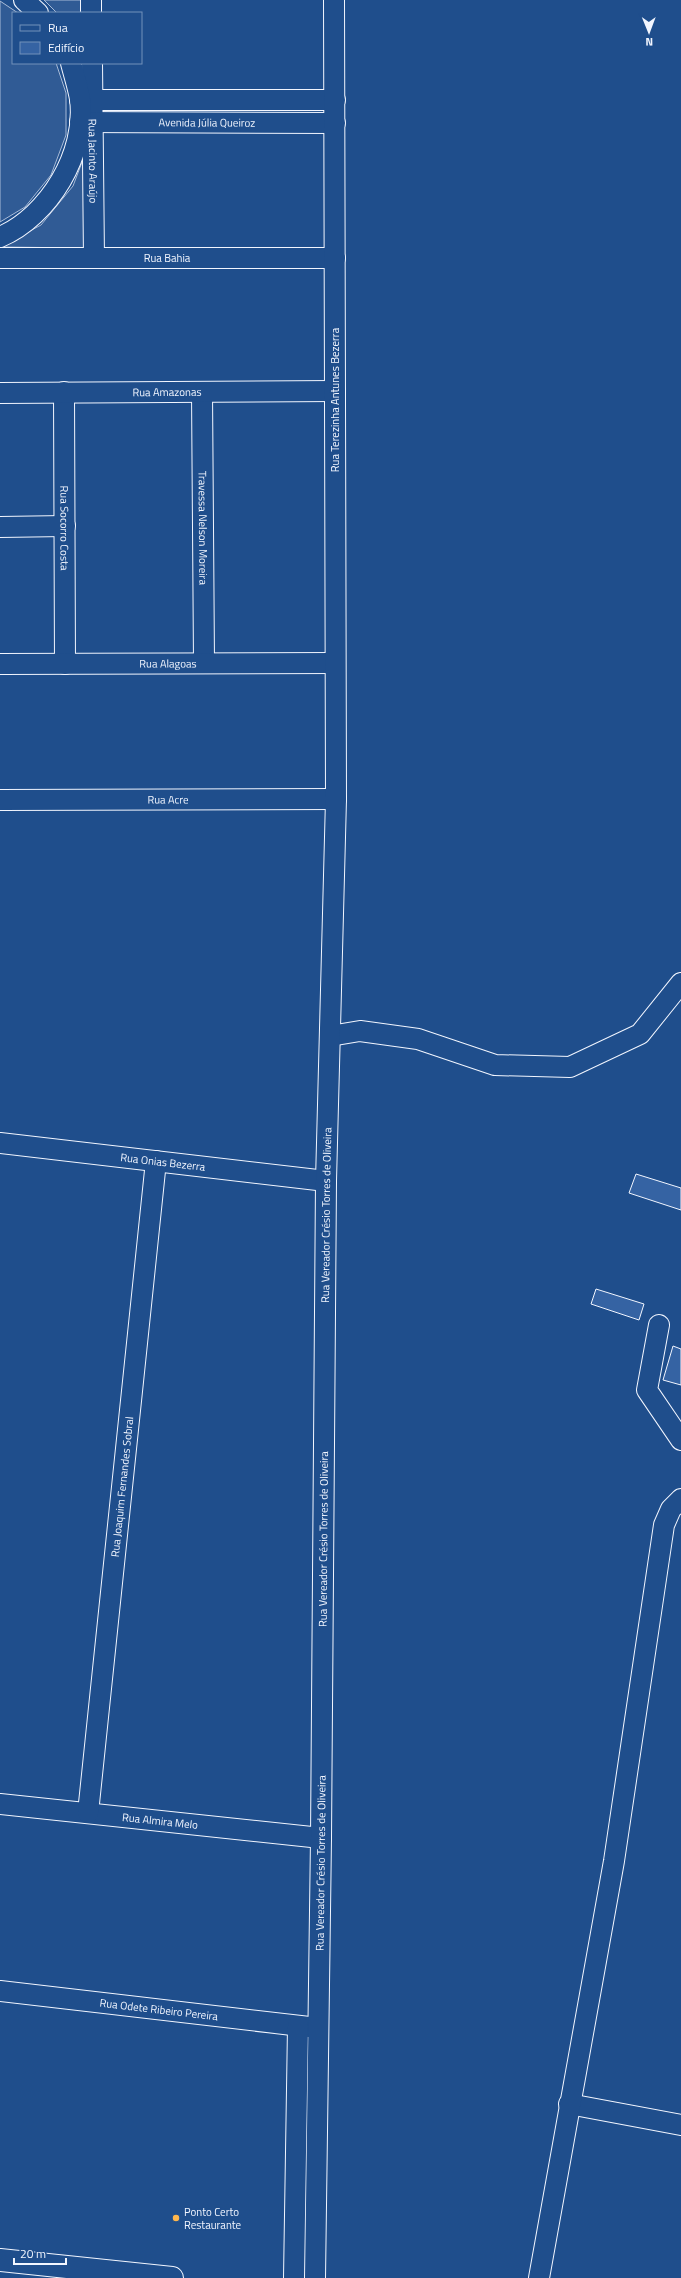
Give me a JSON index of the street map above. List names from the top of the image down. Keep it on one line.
{"streets":{"street":["Avenida Júlia Queiroz","Rua Jacinto Araújo","Rua Bahia","Rua Amazonas","Rua Terezinha Antunes Bezerra","Rua Socorro Costa","Travessa Nelson Moreira","Rua Alagoas","Rua Acre","Rua Onias Bezerra","Rua Vereador Crésio Torres de Oliveira","Rua Joaquim Fernandes Sobral","Rua Almira Melo","Rua Odete Ribeiro Pereira"]},"crossings":[["Avenida Júlia Queiroz","Rua Jacinto Araújo"],["Avenida Júlia Queiroz","Rua Terezinha Antunes Bezerra"],["Rua Jacinto Araújo","Rua Bahia"],["Rua Bahia","Rua Terezinha Antunes Bezerra"],["Rua Amazonas","Rua Terezinha Antunes Bezerra"],["Rua Amazonas","Rua Socorro Costa"],["Rua Amazonas","Travessa Nelson Moreira"],["Rua Terezinha Antunes Bezerra","Rua Alagoas"],["Rua Terezinha Antunes Bezerra","Rua Acre"],["Rua Terezinha Antunes Bezerra","Rua Vereador Crésio Torres de Oliveira"],["Rua Socorro Costa","Rua Alagoas"],["Travessa Nelson Moreira","Rua Alagoas"],["Rua Acre","Rua Vereador Crésio Torres de Oliveira"],["Rua Onias Bezerra","Rua Vereador Crésio Torres de Oliveira"],["Rua Onias Bezerra","Rua Joaquim Fernandes Sobral"],["Rua Vereador Crésio Torres de Oliveira","Rua Almira Melo"],["Rua Vereador Crésio Torres de Oliveira","Rua Odete Ribeiro Pereira"],["Rua Joaquim Fernandes Sobral","Rua Almira Melo"]],"places":["Ponto Certo Restaurante"],"legend":["Rua","Edifício"],"scale_bar":"20 m","north":"bottom"}
